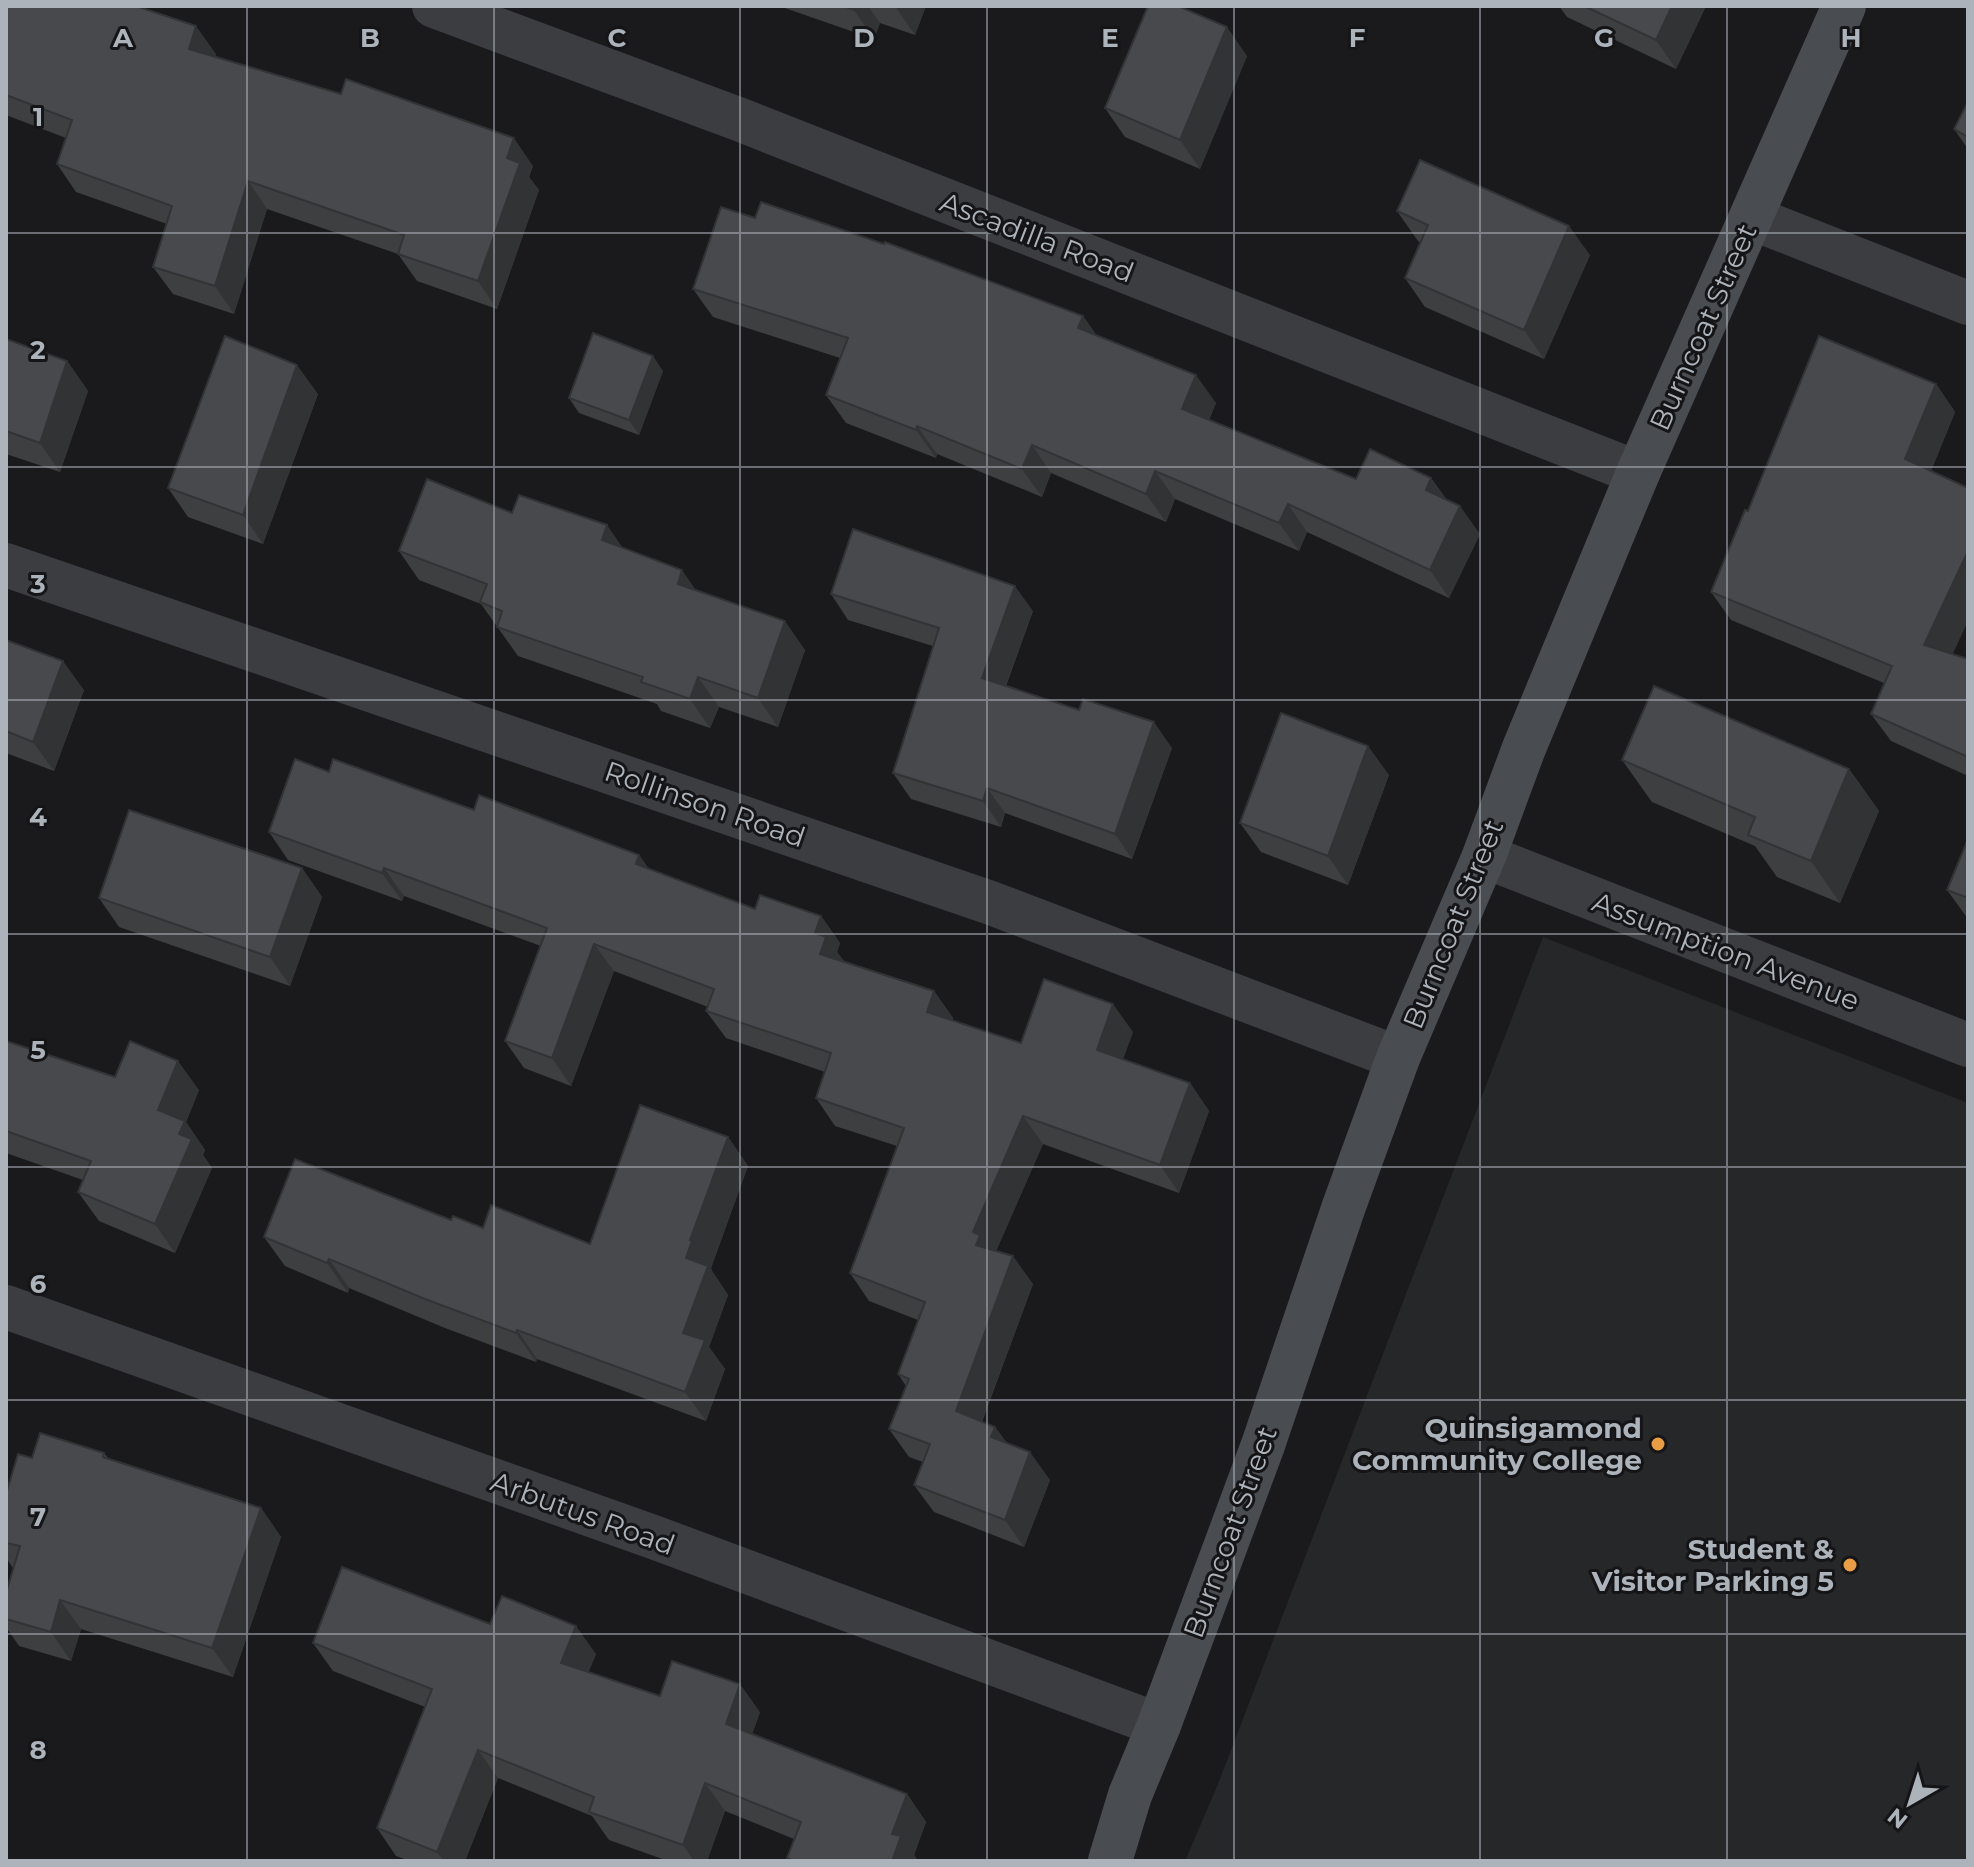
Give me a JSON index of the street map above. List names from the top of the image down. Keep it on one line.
{"streets":{"main road":["Burncoat Street"],"street":["Ascadilla Road","Rollinson Road","Assumption Avenue","Arbutus Road"]},"crossings":[["Ascadilla Road","Burncoat Street"],["Burncoat Street","Rollinson Road"],["Burncoat Street","Assumption Avenue"],["Burncoat Street","Arbutus Road"]],"places":["Quinsigamond Community College","Student & Visitor Parking 5"],"north":"bottom left","grid":{"columns":["A","B","C","D","E","F","G","H"],"rows":["1","2","3","4","5","6","7","8"]}}
